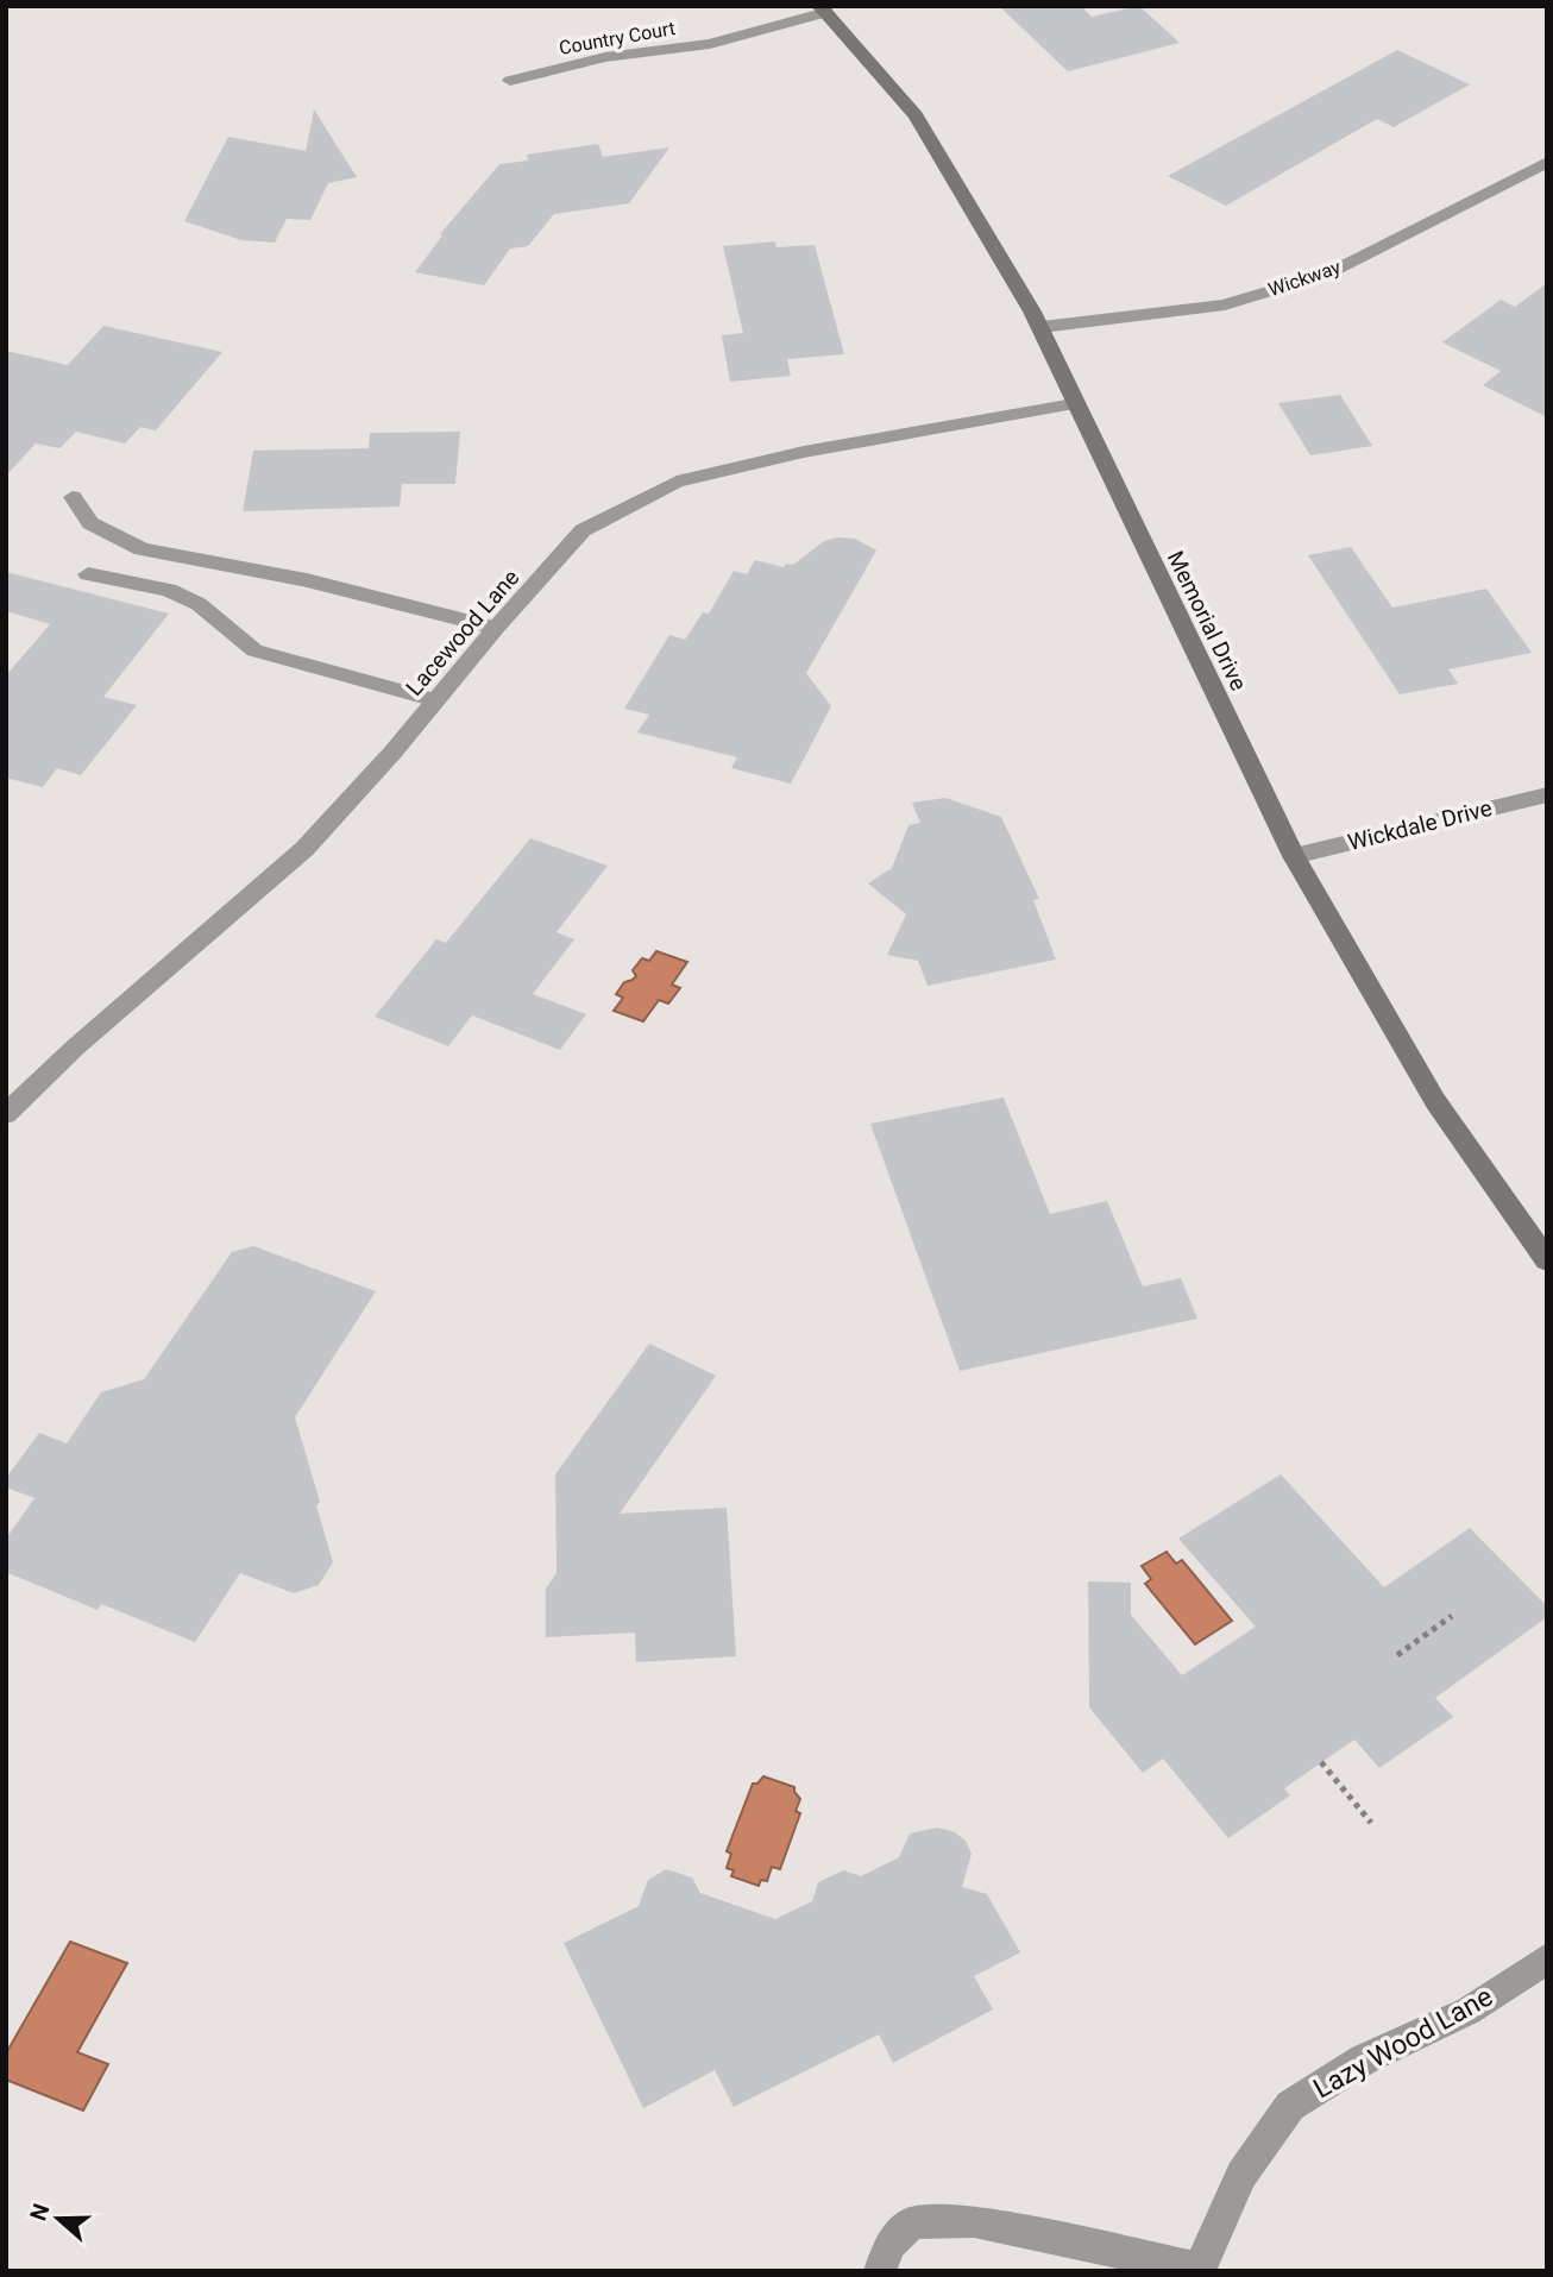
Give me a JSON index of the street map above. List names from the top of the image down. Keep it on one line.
{"streets":{"street":["Country Court","Wickway","Memorial Drive","Lacewood Lane","Wickdale Drive","Lazy Wood Lane"]},"crossings":[["Country Court","Memorial Drive"],["Wickway","Memorial Drive"],["Memorial Drive","Lacewood Lane"],["Memorial Drive","Wickdale Drive"]],"north":"left"}
